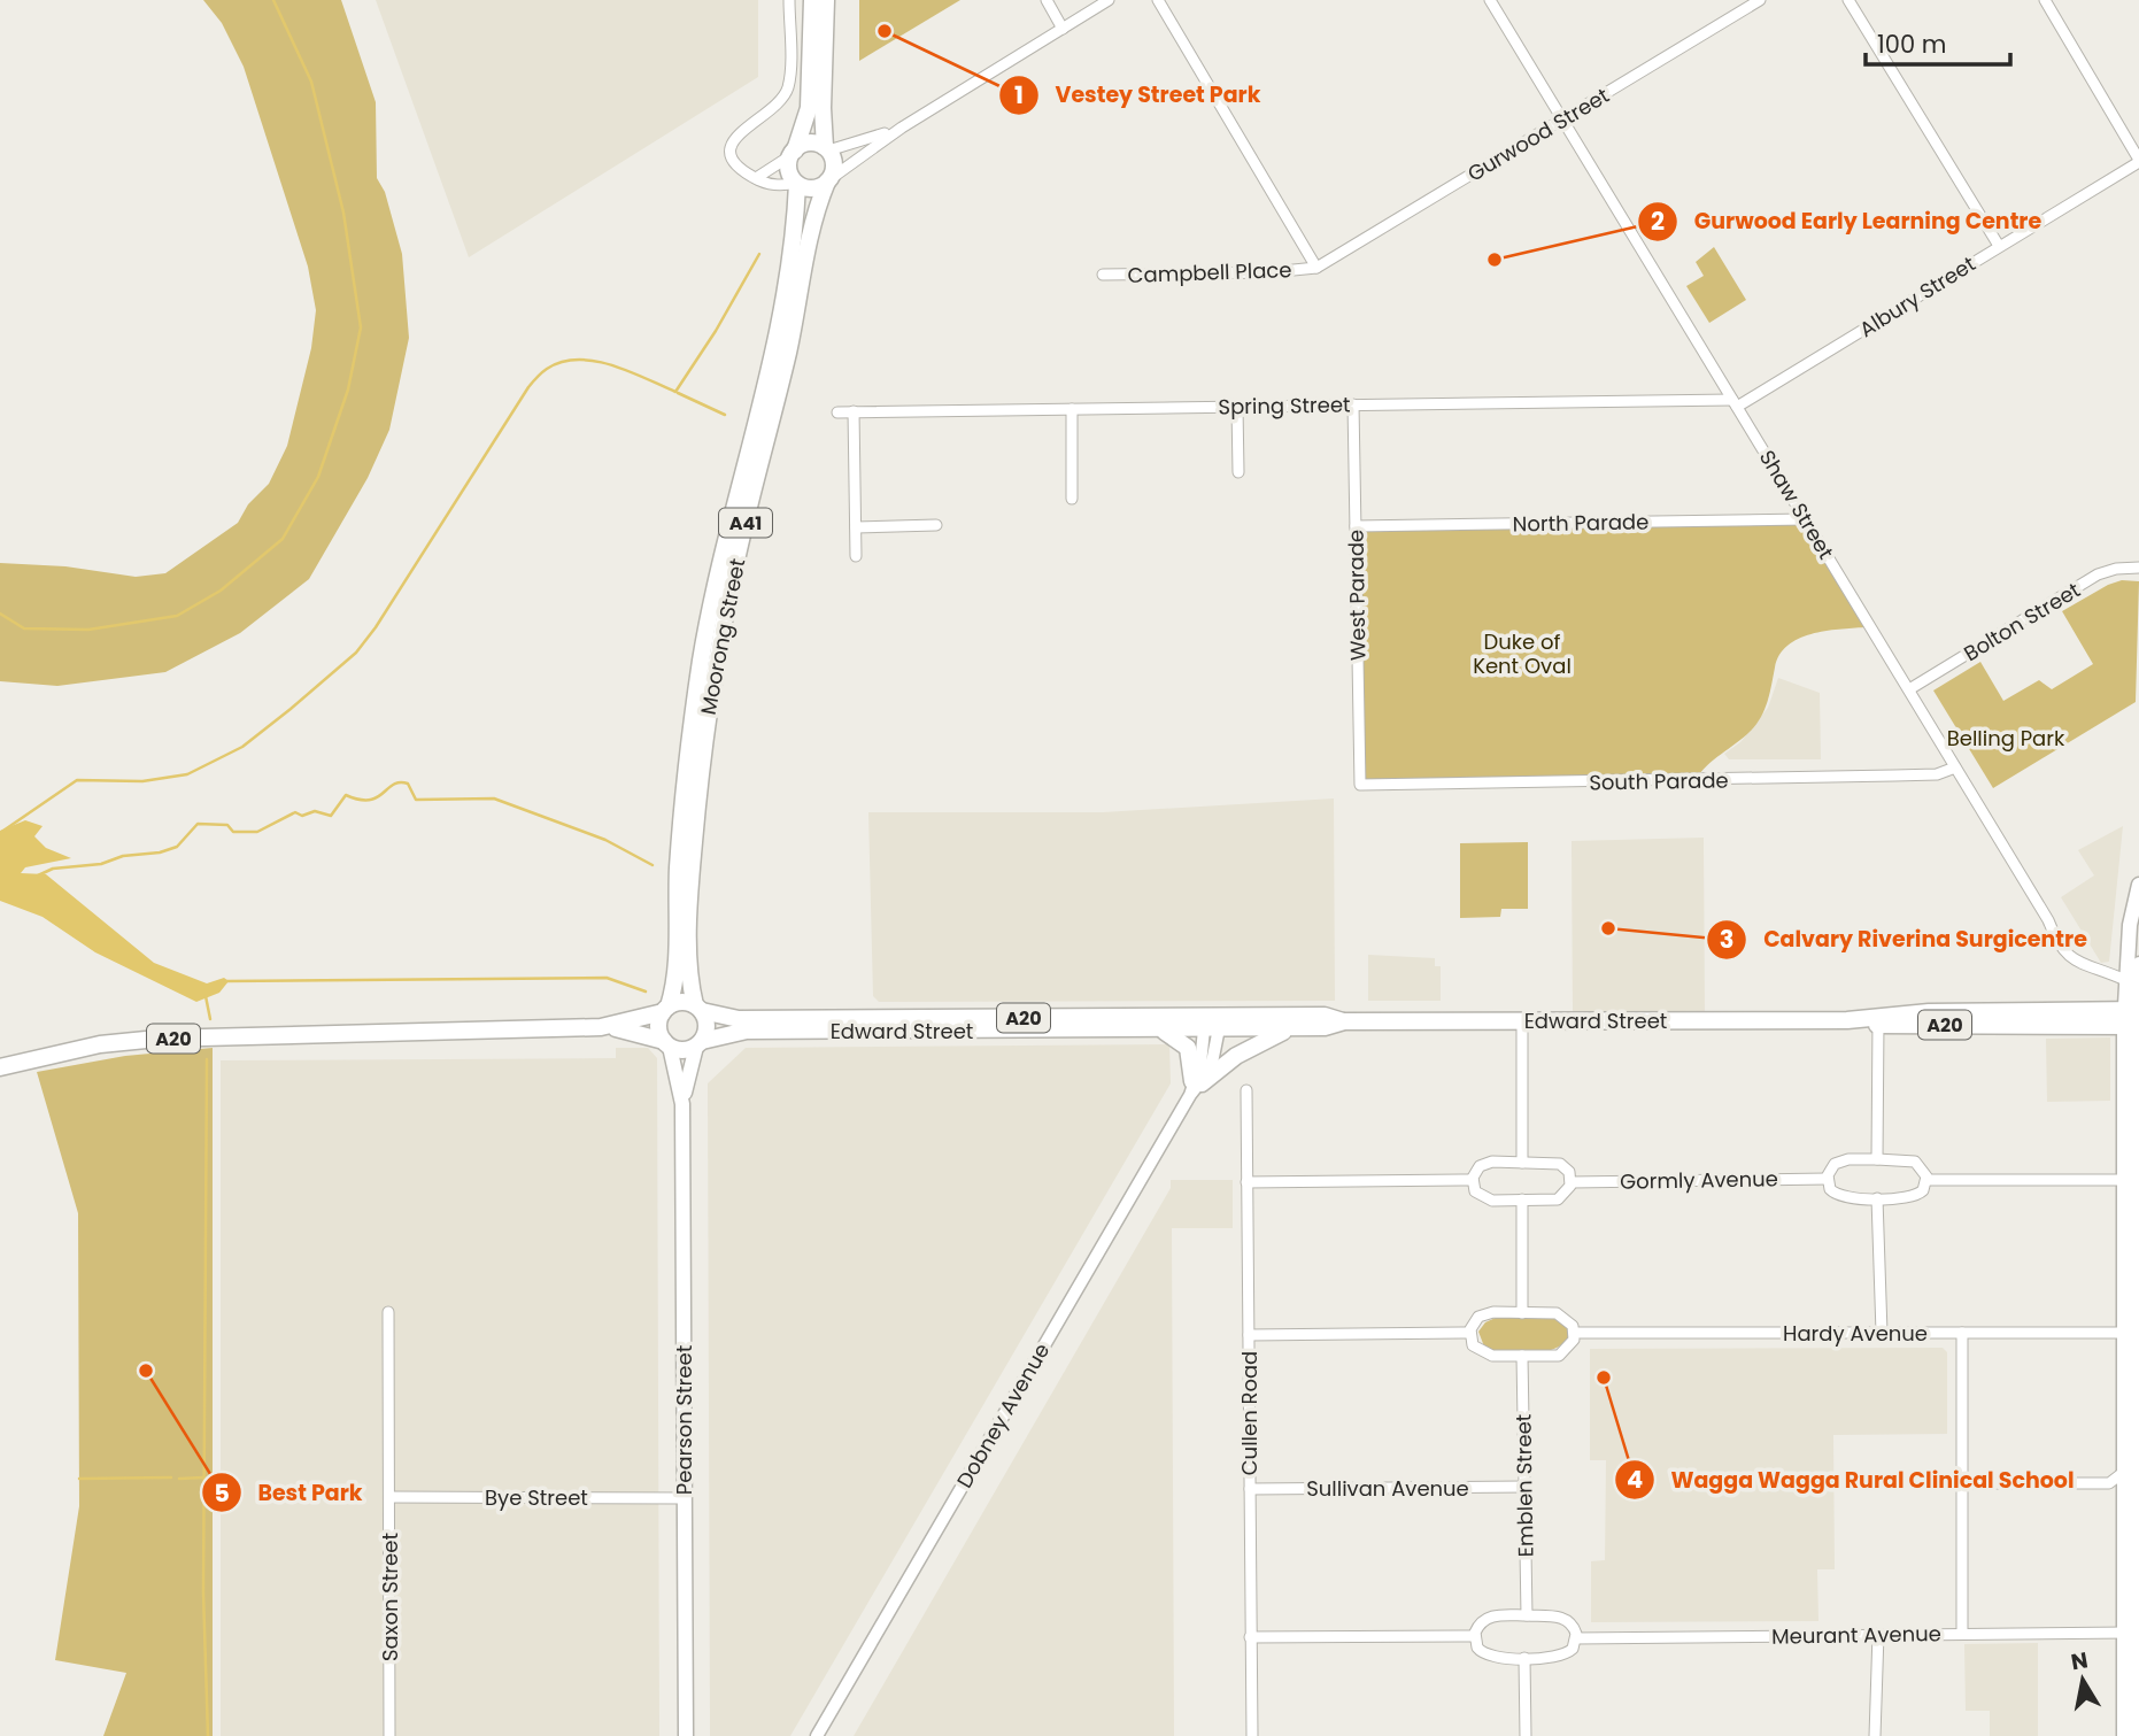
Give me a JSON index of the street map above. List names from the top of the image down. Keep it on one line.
{"streets":{"highway":["A41","Moorong Street","A20","Edward Street"],"main road":["Pearson Street"],"street":["Gurwood Street","Campbell Place","Albury Street","Spring Street","Shaw Street","North Parade","West Parade","Bolton Street","South Parade","Gormly Avenue","Hardy Avenue","Cullen Road","Dobney Avenue","Emblen Street","Sullivan Avenue","Bye Street","Saxon Street","Meurant Avenue"]},"crossings":[["Gurwood Street","Campbell Place"],["Gurwood Street","Shaw Street"],["Albury Street","Spring Street"],["Albury Street","Shaw Street"],["Spring Street","Shaw Street"],["Spring Street","West Parade"],["Shaw Street","North Parade"],["Shaw Street","Bolton Street"],["Shaw Street","South Parade"],["A41","Moorong Street"],["A41","A20"],["A41","Edward Street"],["A41","Pearson Street"],["North Parade","West Parade"],["West Parade","South Parade"],["Moorong Street","A20"],["Moorong Street","Edward Street"],["Moorong Street","Pearson Street"],["A20","Edward Street"],["A20","Pearson Street"],["Edward Street","Dobney Avenue"],["Edward Street","Pearson Street"],["Cullen Road","Sullivan Avenue"],["Pearson Street","Bye Street"],["Emblen Street","Sullivan Avenue"],["Bye Street","Saxon Street"]],"parks":["Duke of Kent Oval","Belling Park"],"places":["Vestey Street Park","Gurwood Early Learning Centre","Calvary Riverina Surgicentre","Best Park","Wagga Wagga Rural Clinical School"],"scale_bar":"100 m","north":"top"}
